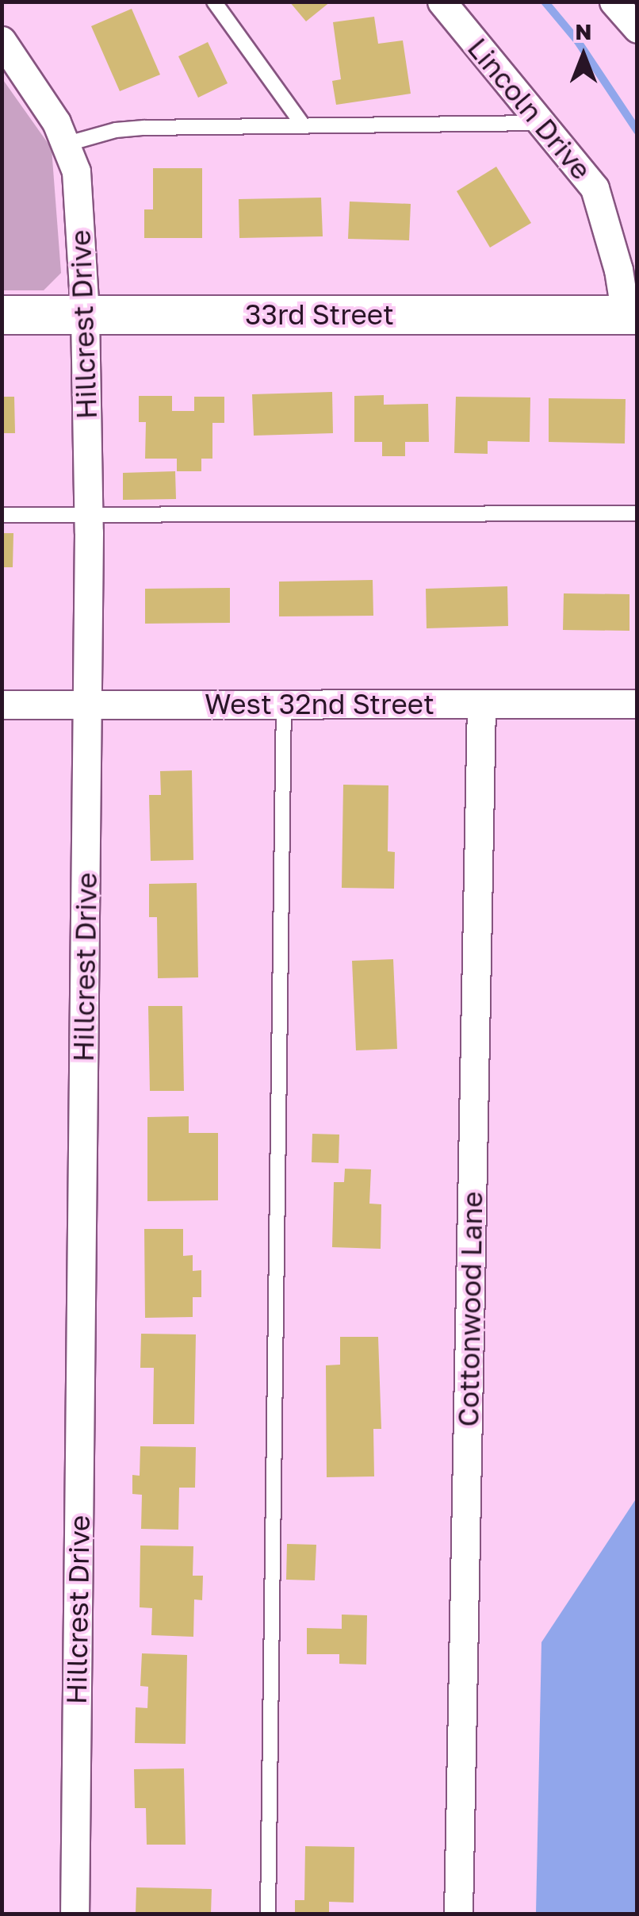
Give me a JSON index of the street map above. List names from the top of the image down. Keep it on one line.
{"streets":{"street":["Lincoln Drive","33rd Street","Hillcrest Drive","West 32nd Street","Cottonwood Lane"]},"crossings":[["Lincoln Drive","33rd Street"],["33rd Street","Hillcrest Drive"],["Hillcrest Drive","West 32nd Street"],["West 32nd Street","Cottonwood Lane"]],"north":"top"}
